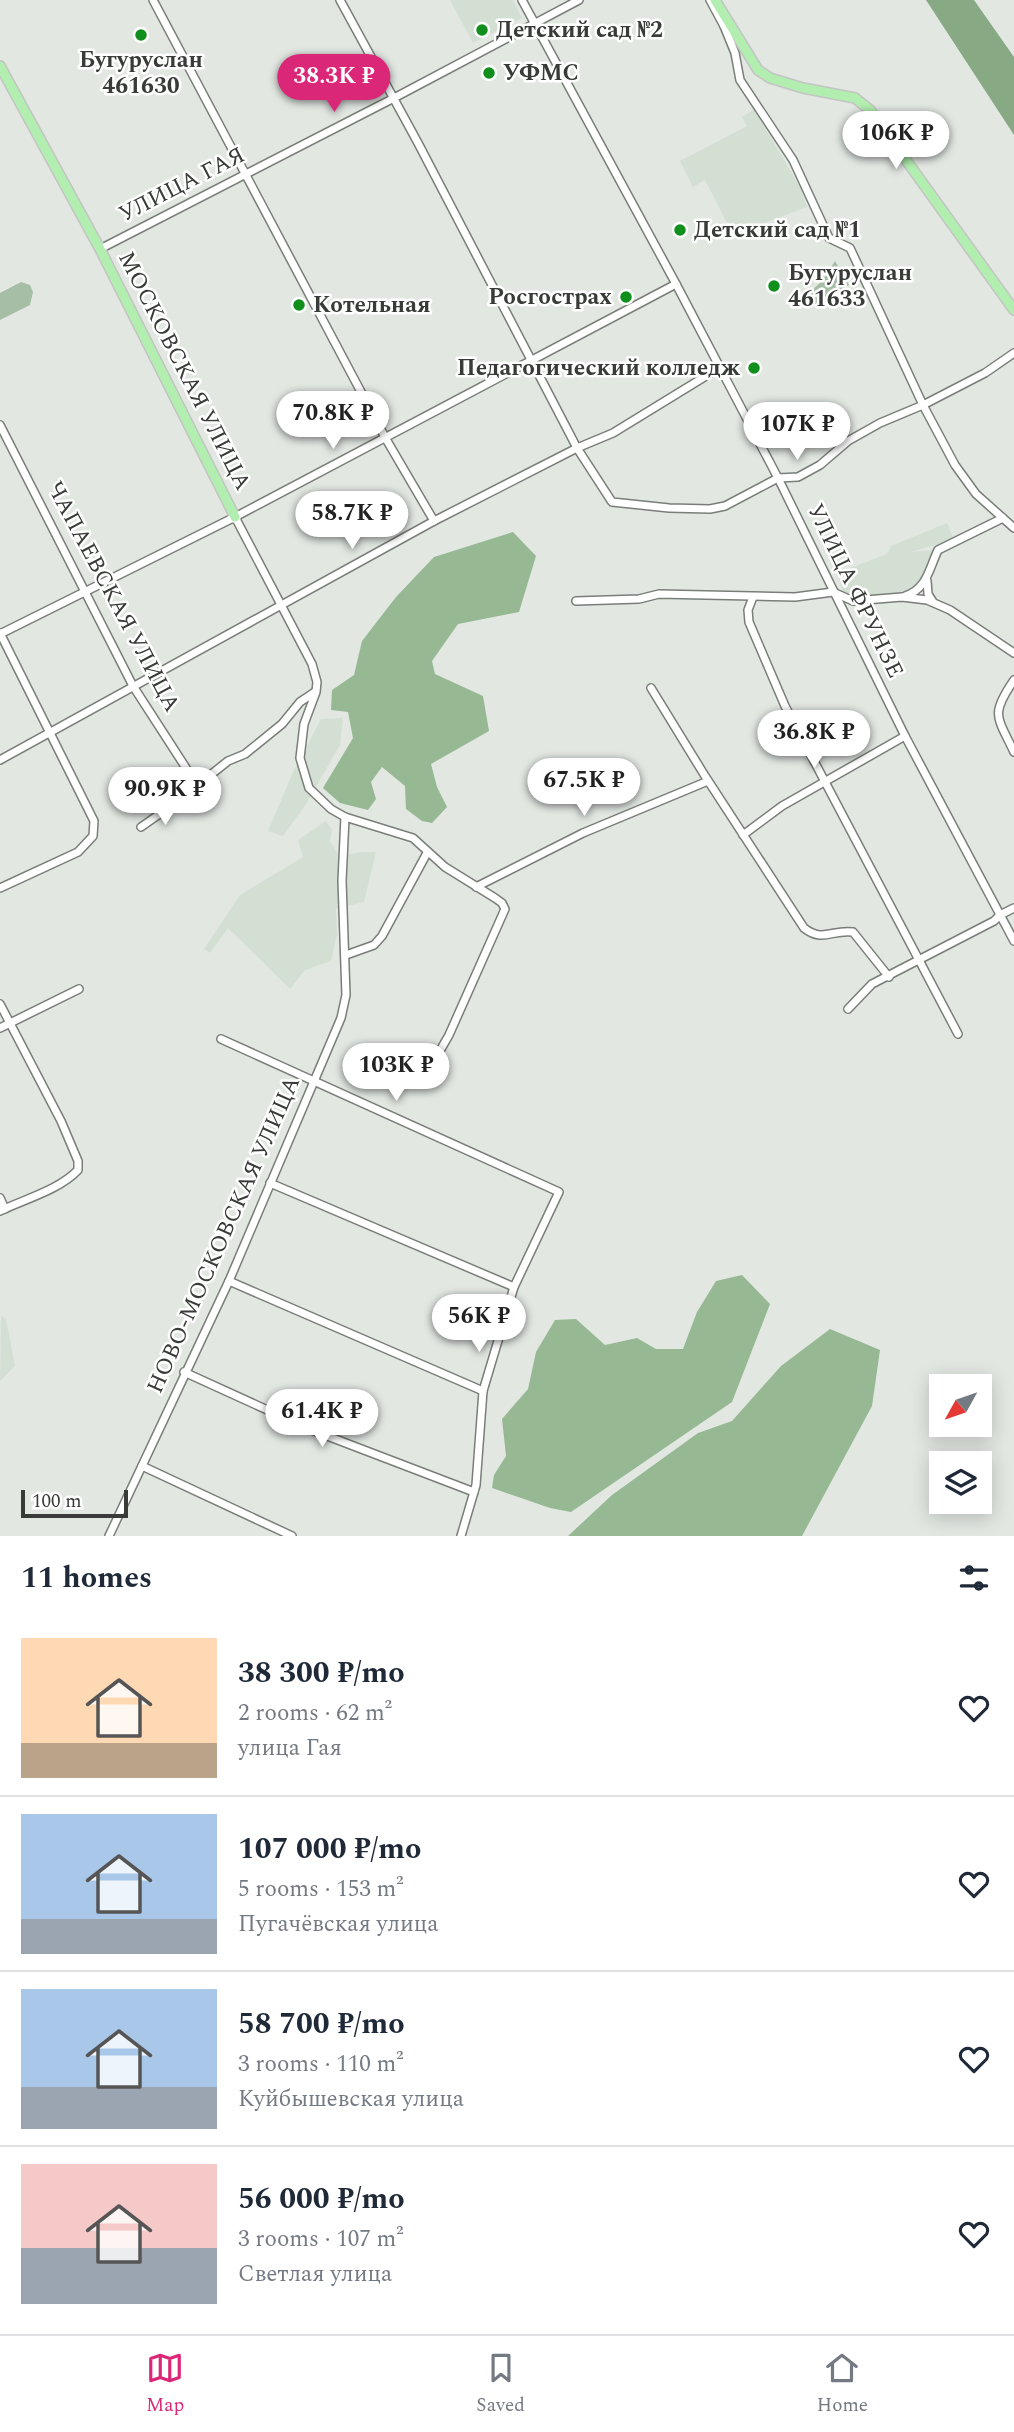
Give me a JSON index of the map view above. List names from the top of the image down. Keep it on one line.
{"streets":{"main road":["МОСКОВСКАЯ УЛИЦА"],"street":["УЛИЦА ГАЯ","УЛИЦА ФРУНЗЕ","ЧАПАЕВСКАЯ УЛИЦА","НОВО-МОСКОВСКАЯ УЛИЦА"]},"crossings":[["УЛИЦА ГАЯ","МОСКОВСКАЯ УЛИЦА"],["УЛИЦА ГАЯ","УЛИЦА ФРУНЗЕ"]],"places":["Детский сад №2","Бугуруслан 461630","УФМС","Детский сад №1","Бугуруслан 461633","Росгострах","Котельная","Педагогический колледж"],"scale_bar":"100 m","north":"bottom left","page":{"price":["38.3K ₽","106K ₽","70.8K ₽","107K ₽","58.7K ₽","36.8K ₽","67.5K ₽","90.9K ₽","103K ₽","56K ₽","61.4K ₽"],"scale":"100 m","heading":"11 homes","list":[{"name":"38 300 ₽/mo","note":"2 rooms · 62 m² · улица Гая"},{"name":"107 000 ₽/mo","note":"5 rooms · 153 m² · Пугачёвская улица"},{"name":"58 700 ₽/mo","note":"3 rooms · 110 m² · Куйбышевская улица"},{"name":"56 000 ₽/mo","note":"3 rooms · 107 m² · Светлая улица"}],"tabs":["Map","Saved","Home"]}}
